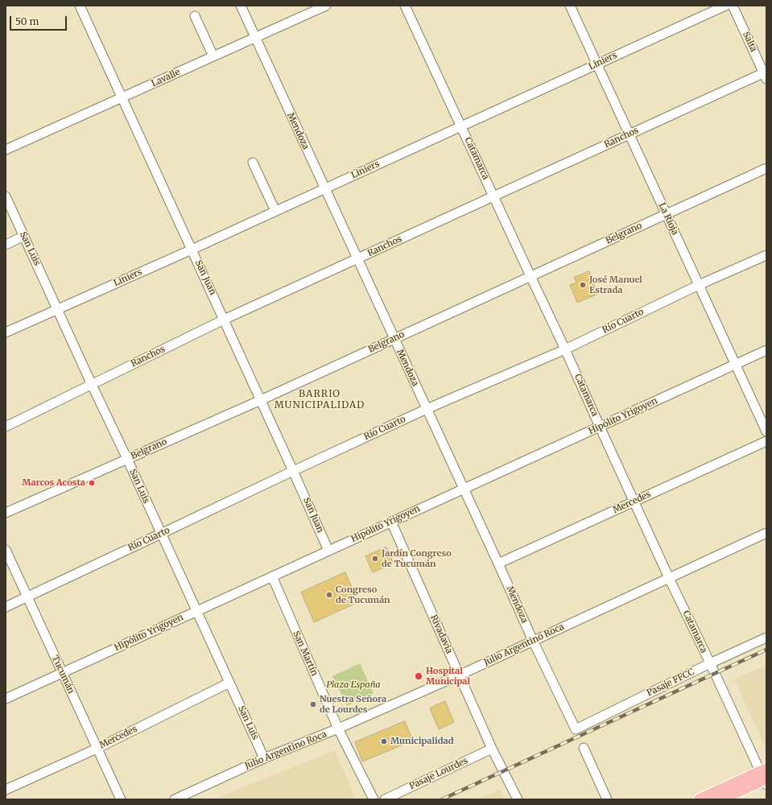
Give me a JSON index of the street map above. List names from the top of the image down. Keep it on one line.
{"streets":{"street":["Salta","Liniers","Lavalle","Mendoza","Ranchos","Catamarca","La Rioja","Belgrano","San Luis","San Juan","Río Cuarto","Hipólito Yrigoyen","Mercedes","Rivadavia","Julio Argentino Roca","San Martín","Tucumán","Pasaje FFCC","Pasaje Lourdes"]},"crossings":[["Salta","Ranchos"],["Liniers","Mendoza"],["Liniers","Catamarca"],["Liniers","La Rioja"],["Liniers","San Luis"],["Liniers","San Juan"],["Lavalle","Mendoza"],["Lavalle","San Juan"],["Mendoza","Ranchos"],["Mendoza","Belgrano"],["Mendoza","Río Cuarto"],["Mendoza","Hipólito Yrigoyen"],["Mendoza","Mercedes"],["Mendoza","Julio Argentino Roca"],["Mendoza","Pasaje FFCC"],["Ranchos","Catamarca"],["Ranchos","La Rioja"],["Ranchos","San Luis"],["Ranchos","San Juan"],["Catamarca","Belgrano"],["Catamarca","Río Cuarto"],["Catamarca","Hipólito Yrigoyen"],["Catamarca","Mercedes"],["Catamarca","Julio Argentino Roca"],["Catamarca","Pasaje FFCC"],["La Rioja","Belgrano"],["La Rioja","Río Cuarto"],["La Rioja","Hipólito Yrigoyen"],["Belgrano","San Luis"],["Belgrano","San Juan"],["San Luis","Río Cuarto"],["San Luis","Hipólito Yrigoyen"],["San Luis","Mercedes"],["San Luis","Julio Argentino Roca"],["San Juan","Río Cuarto"],["San Juan","Hipólito Yrigoyen"],["Río Cuarto","Tucumán"],["Hipólito Yrigoyen","Rivadavia"],["Hipólito Yrigoyen","San Martín"],["Hipólito Yrigoyen","Tucumán"],["Mercedes","Tucumán"],["Rivadavia","Julio Argentino Roca"],["Rivadavia","Pasaje Lourdes"],["Julio Argentino Roca","San Martín"]],"districts":["BARRIO MUNICIPALIDAD"],"parks":["Plaza España"],"places":["José Manuel Estrada","Marcos Acosta","Jardín Congreso de Tucumán","Congreso de Tucumán","Hospital Municipal","Nuestra Señora de Lourdes","Municipalidad"],"scale_bar":"50 m"}
